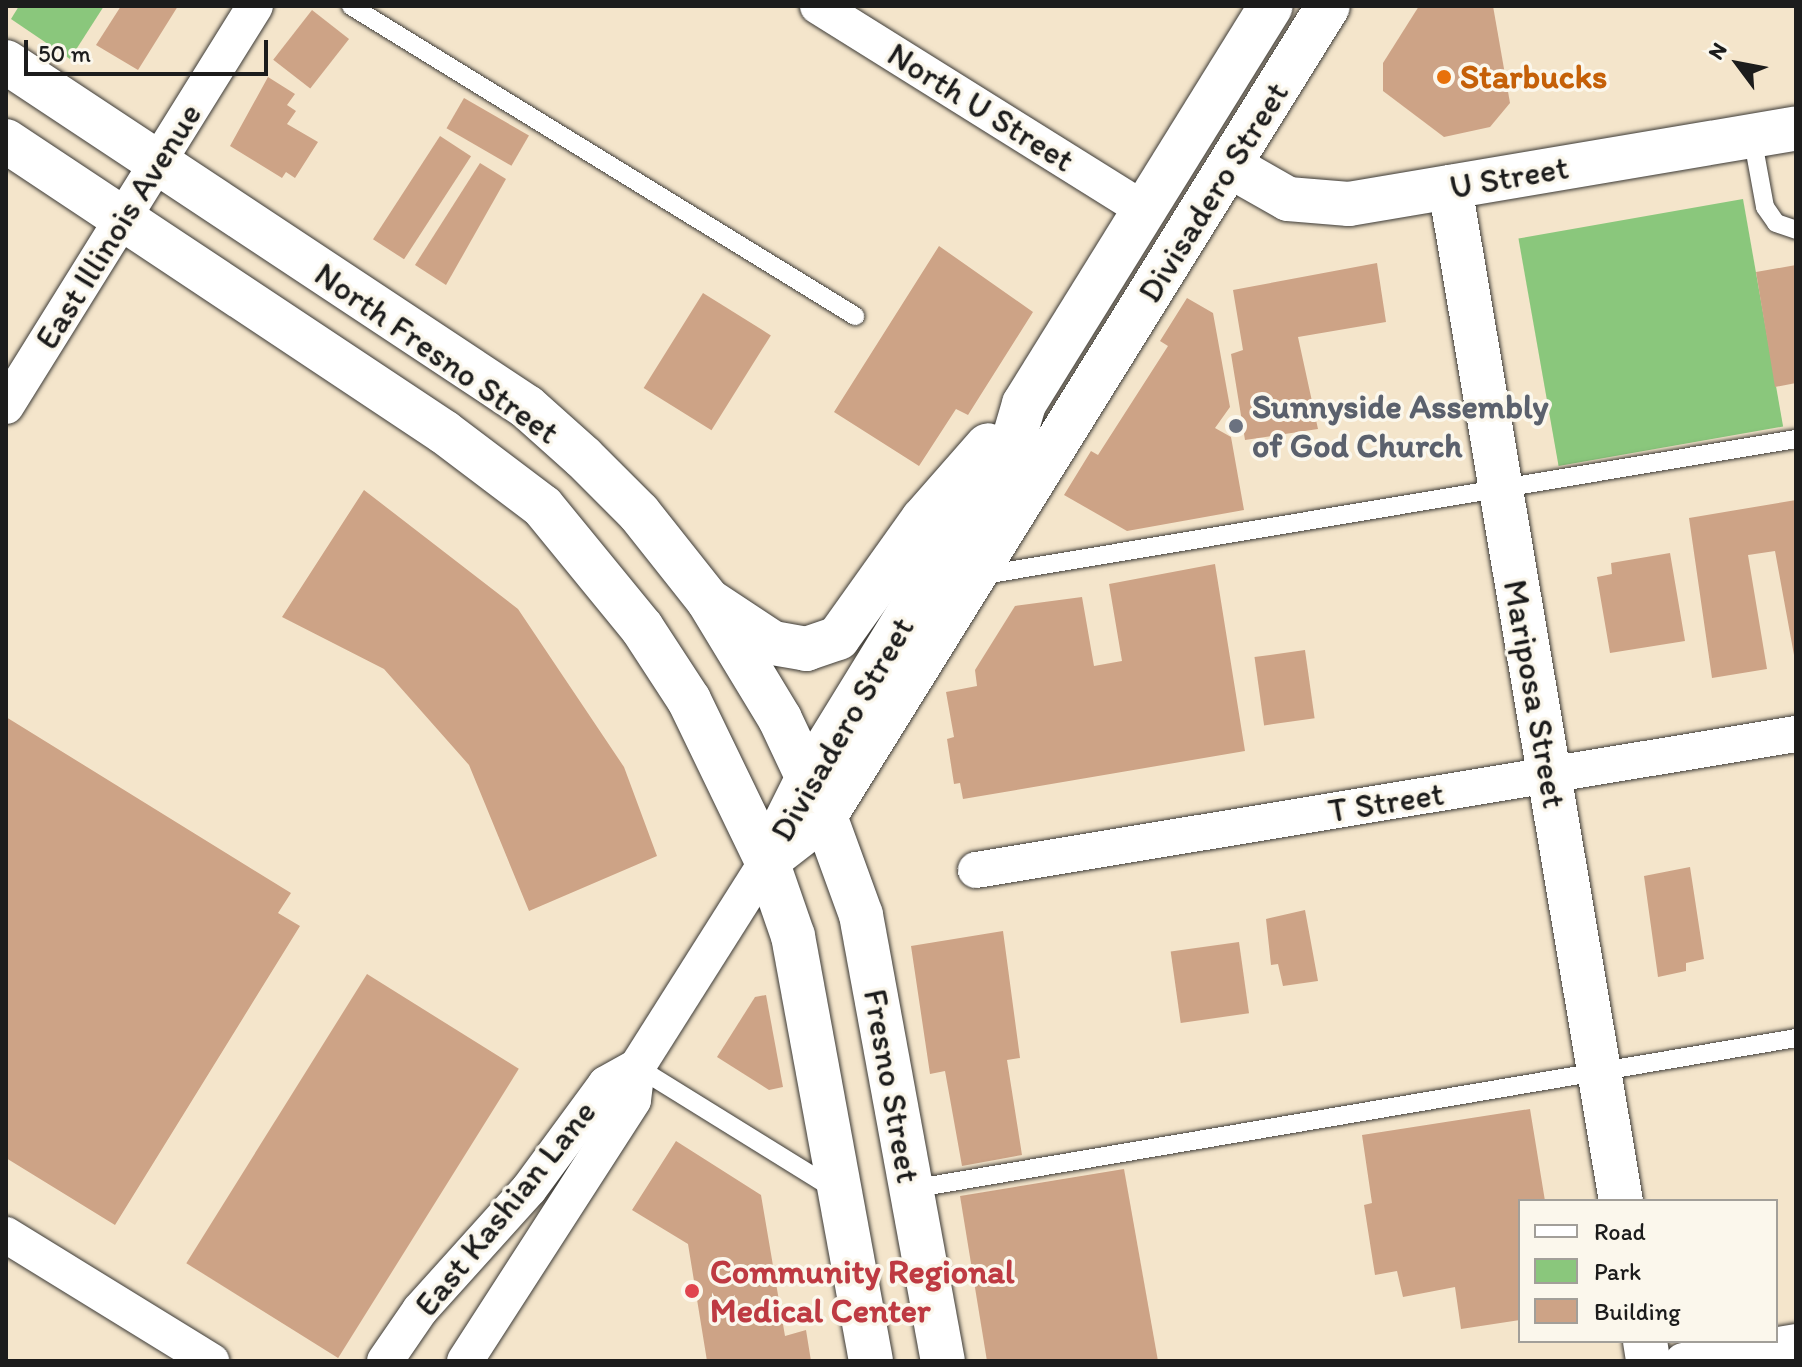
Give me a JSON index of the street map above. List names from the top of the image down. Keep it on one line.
{"streets":{"main road":["U Street","Divisadero Street","North Fresno Street","Mariposa Street","Fresno Street"],"street":["North U Street","East Illinois Avenue","T Street","East Kashian Lane"]},"crossings":[["North U Street","Divisadero Street"],["U Street","Divisadero Street"],["U Street","Mariposa Street"],["Divisadero Street","North Fresno Street"],["Divisadero Street","Fresno Street"],["Divisadero Street","East Kashian Lane"],["East Illinois Avenue","North Fresno Street"],["North Fresno Street","Fresno Street"],["North Fresno Street","East Kashian Lane"],["Mariposa Street","T Street"],["Fresno Street","East Kashian Lane"]],"places":["Starbucks","Sunnyside Assembly of God Church","Community Regional Medical Center"],"legend":["Road","Park","Building"],"scale_bar":"50 m","north":"top left"}
